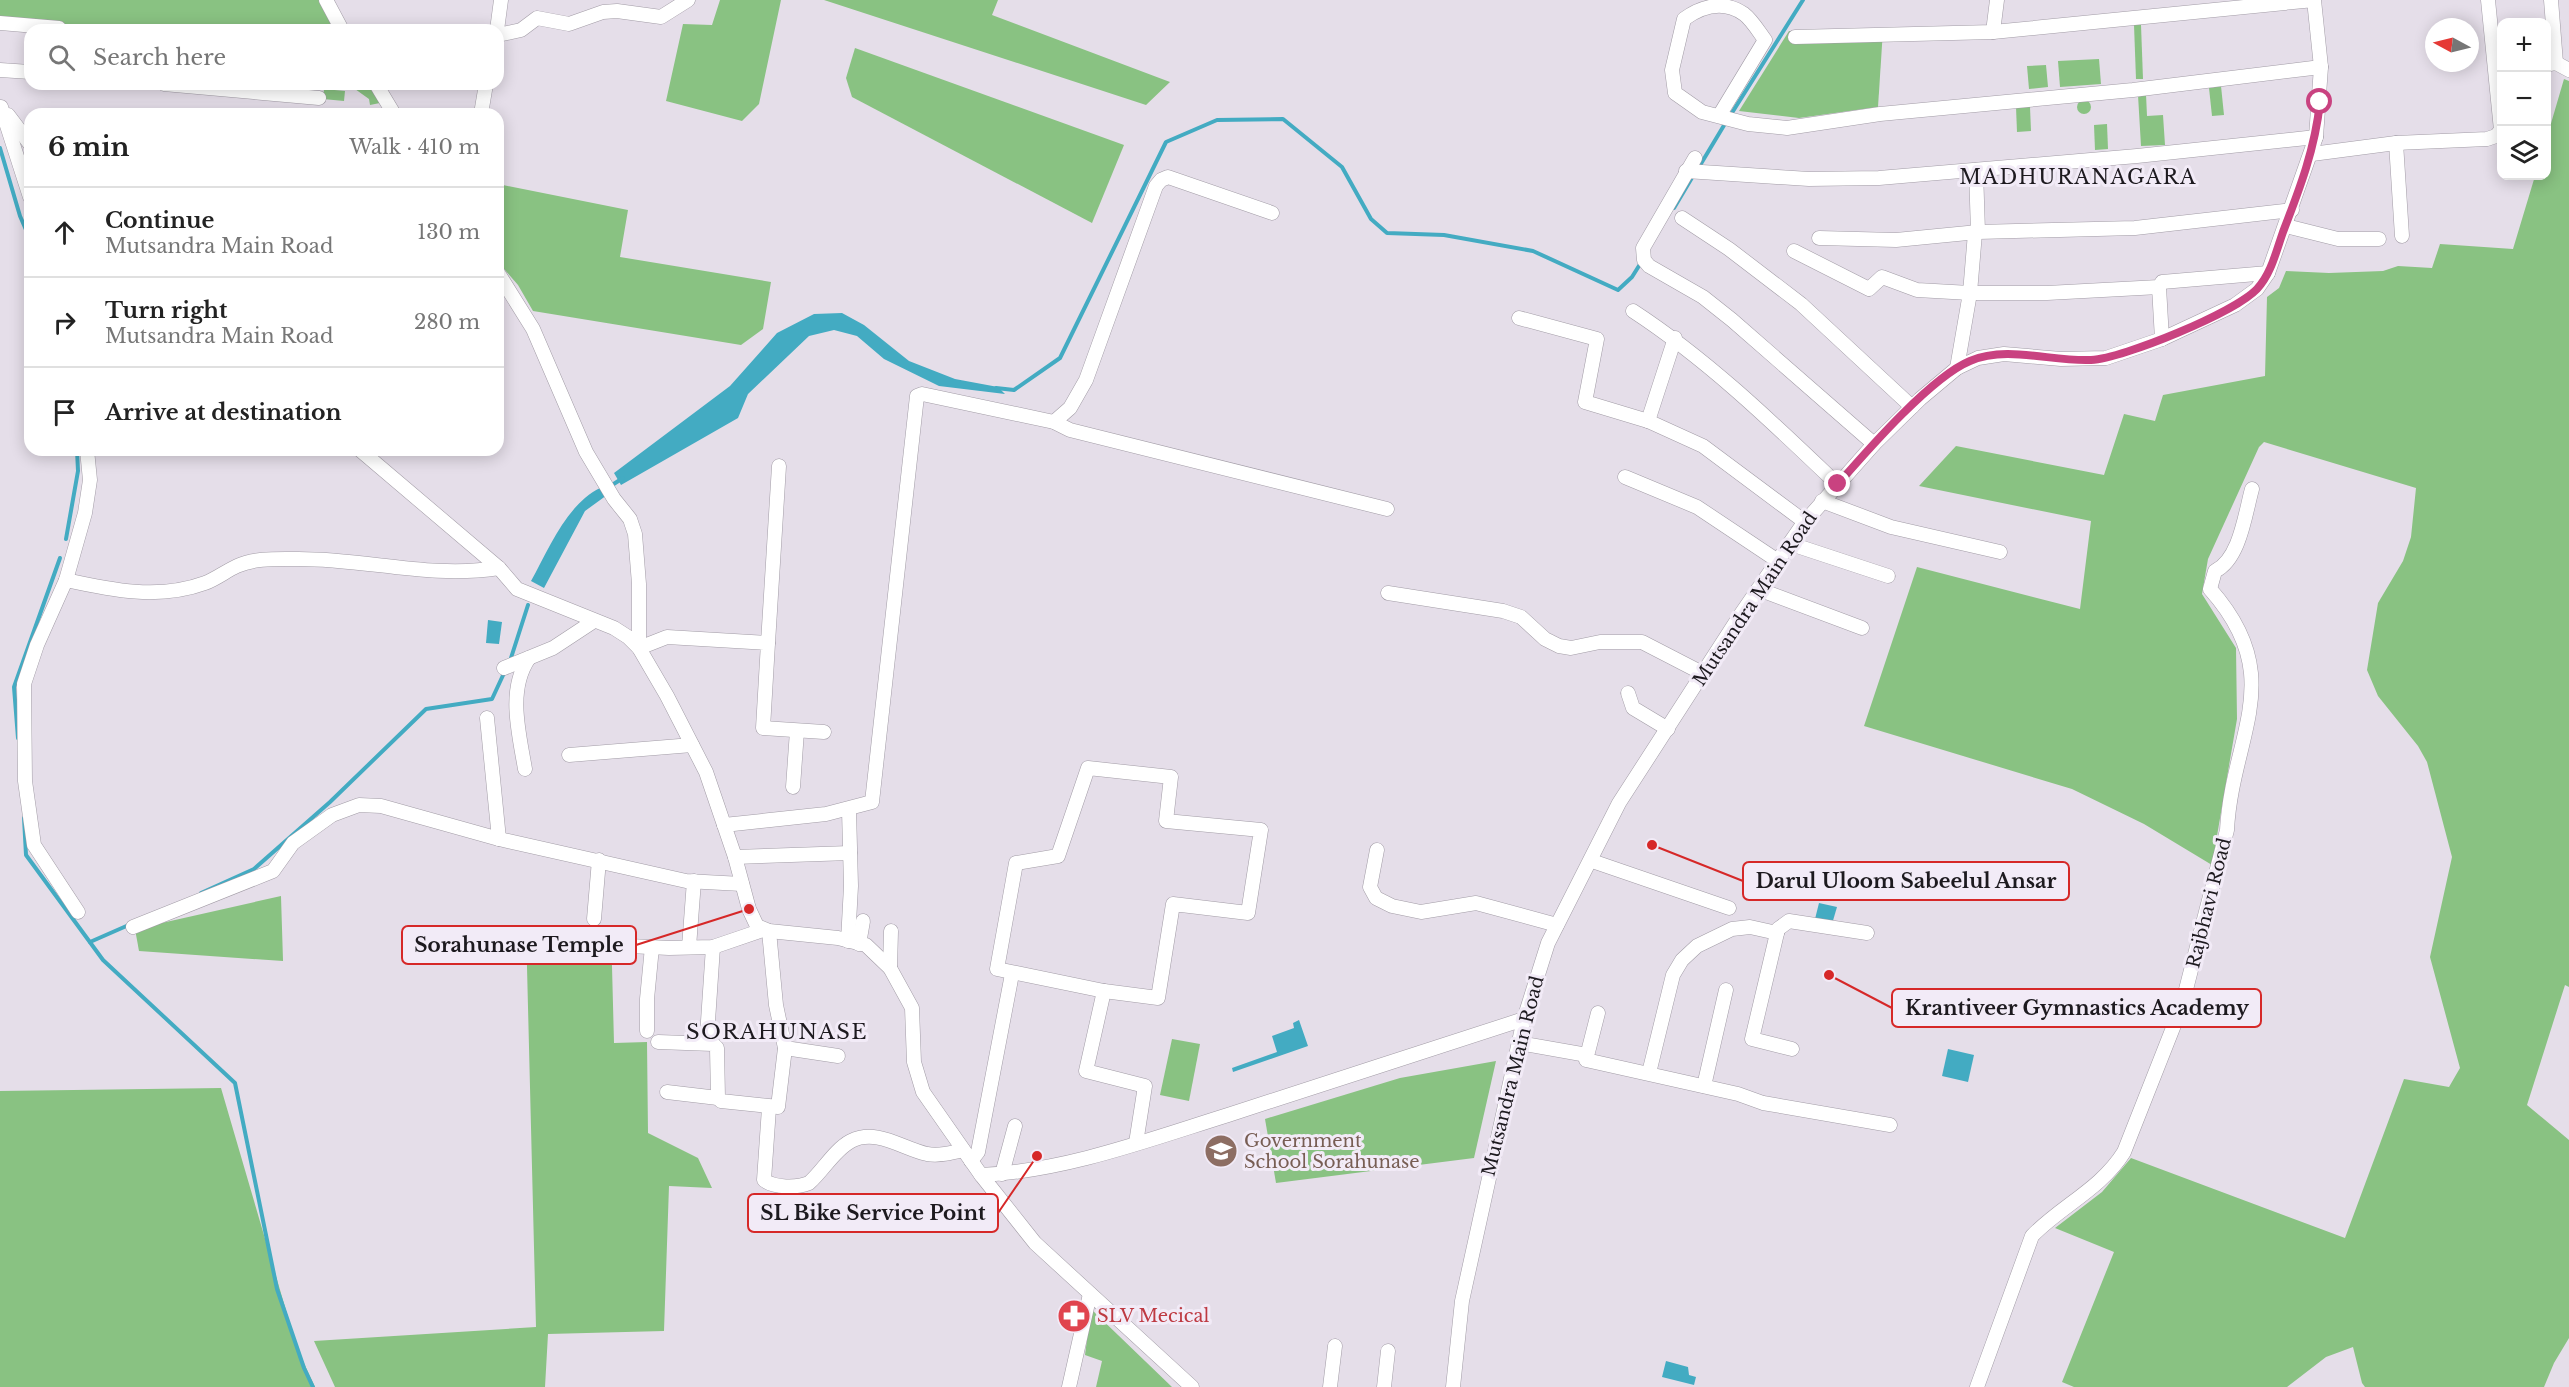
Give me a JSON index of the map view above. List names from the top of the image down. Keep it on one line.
{"streets":{"street":["Mutsandra Main Road","Rajbhavi Road"]},"districts":["MADHURANAGARA","SORAHUNASE"],"places":{"other":["Darul Uloom Sabeelul Ansar","Sorahunase Temple","Krantiveer Gymnastics Academy","SL Bike Service Point"],"school or university":["Government School Sorahunase"],"pharmacy":["SLV Mecical"]},"north":"left","page":{"map_buttons":["+","−"],"search":"Search here","heading":["6 min","Walk · 410 m"],"list":[["Continue","Mutsandra Main Road","130 m"],["Turn right","Mutsandra Main Road","280 m"],"Arrive at destination"]}}
